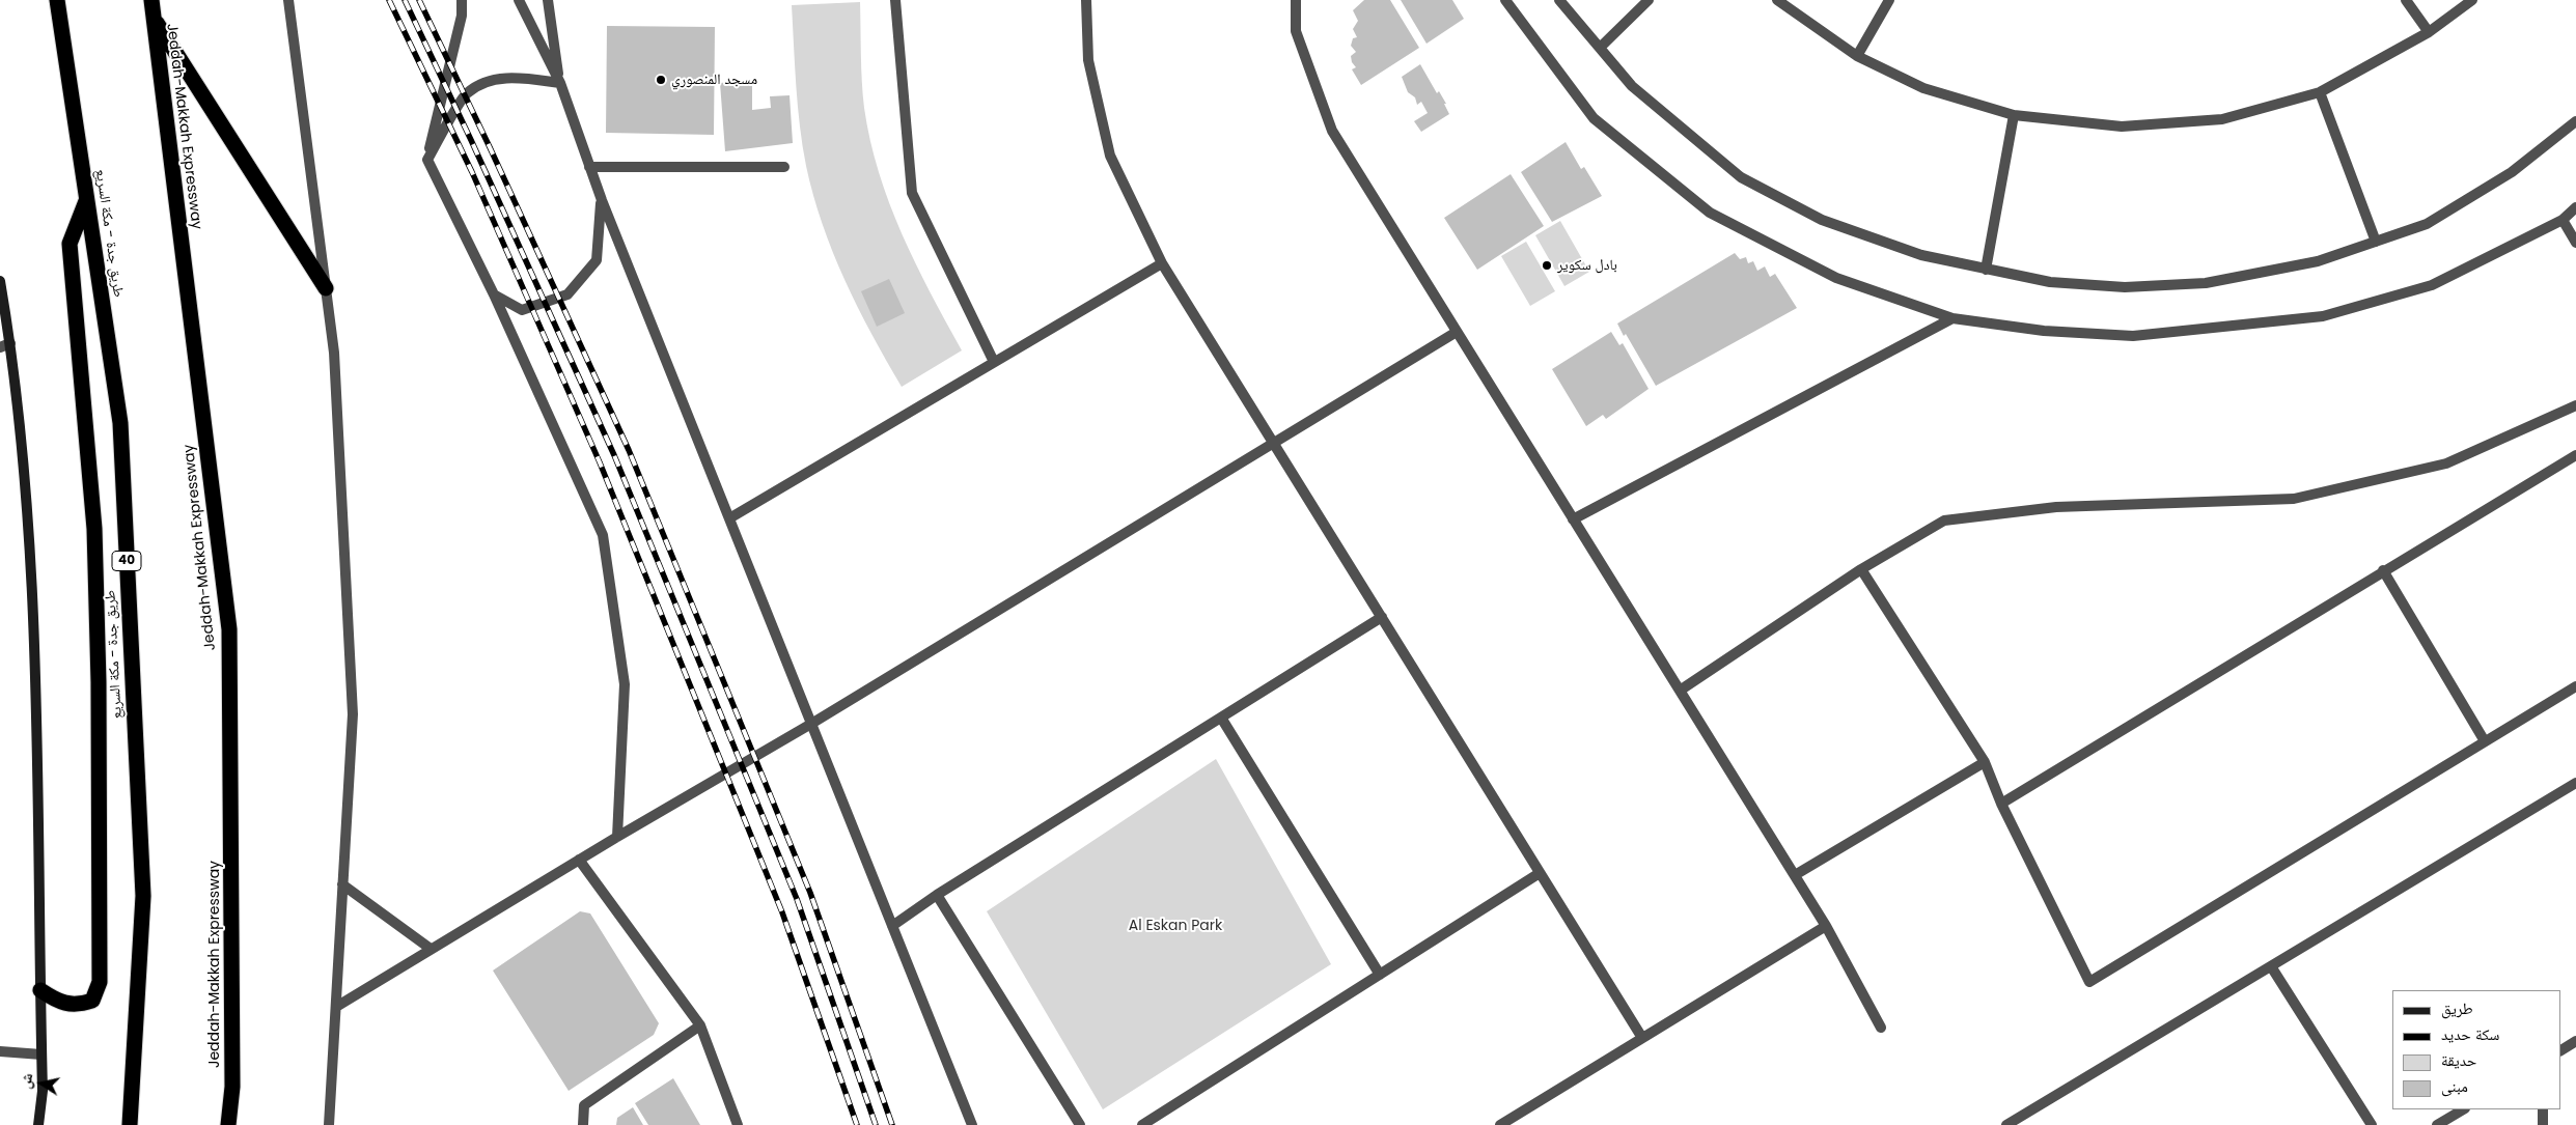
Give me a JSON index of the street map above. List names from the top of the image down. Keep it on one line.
{"streets":{"highway":["Jeddah-Makkah Expressway","طريق جدة - مكة السريع","40"]},"parks":["Al Eskan Park"],"places":["مسجد المنصوري","بادل سكوير"],"legend":["طريق","سكة حديد","حديقة","مبنى"],"north":"left"}
